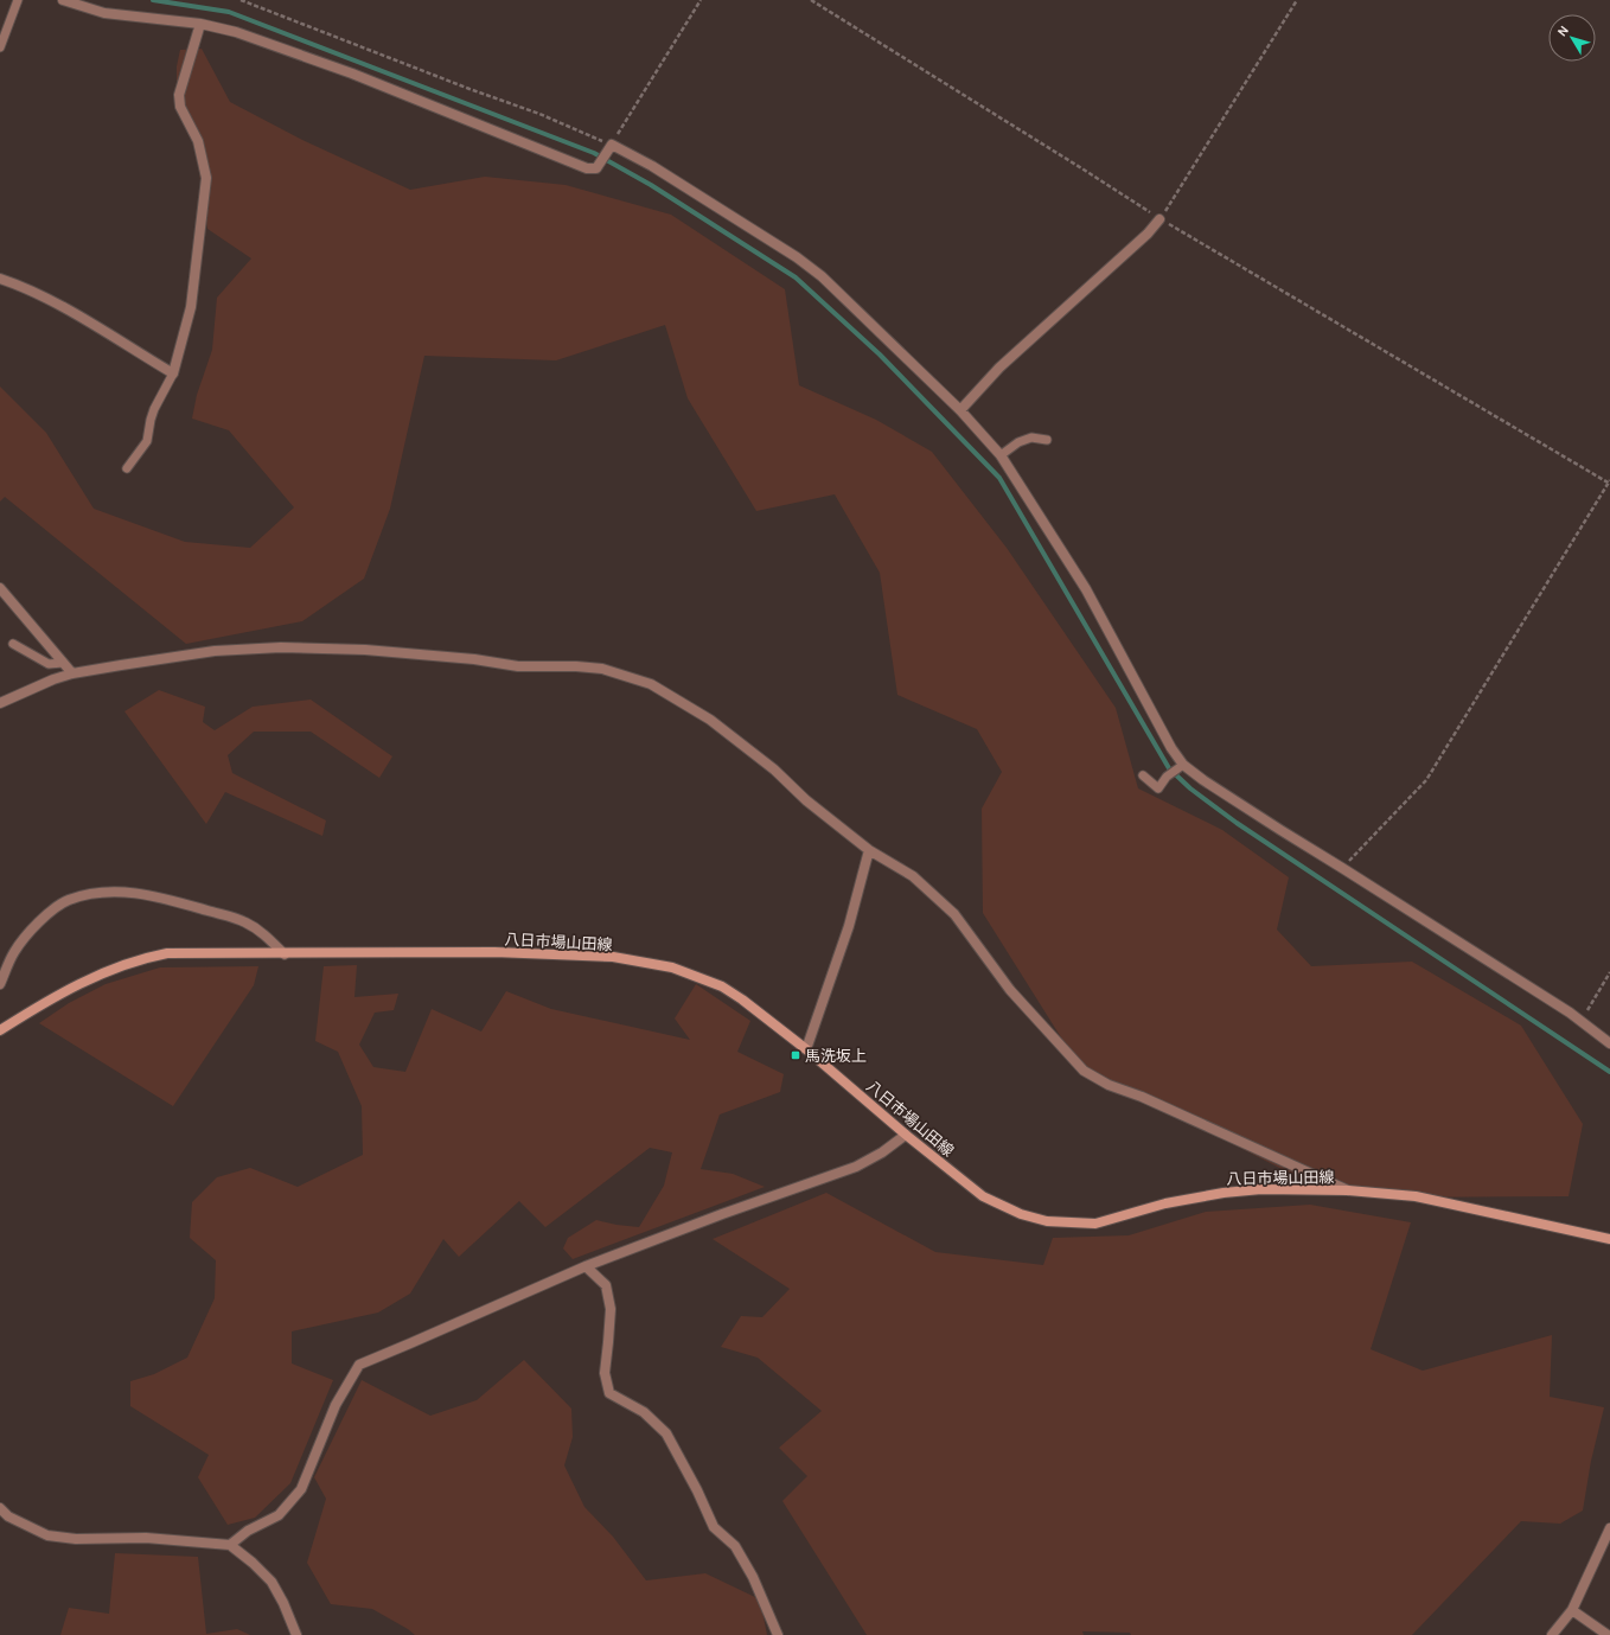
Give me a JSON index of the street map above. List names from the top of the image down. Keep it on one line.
{"streets":{"main road":["八日市場山田線"]},"places":{"transit":["馬洗坂上"]},"north":"top left"}
